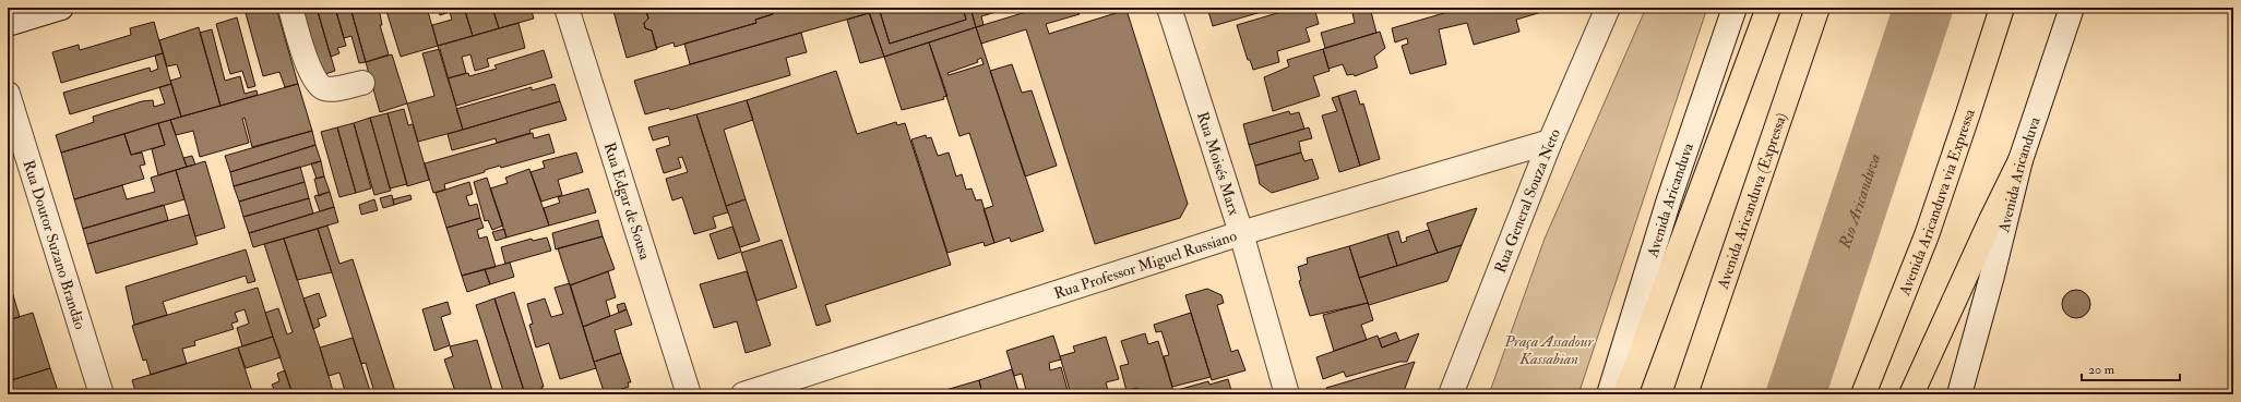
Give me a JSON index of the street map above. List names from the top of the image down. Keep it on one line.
{"streets":{"highway":["Avenida Aricanduva (Expressa)","Avenida Aricanduva via Expressa"],"street":["Rua Moisés Marx","Avenida Aricanduva","Rua Edgar de Sousa","Rua General Souza Neto","Rua Doutor Suzano Brandão","Rua Professor Miguel Russiano"]},"crossings":[["Rua Moisés Marx","Rua Professor Miguel Russiano"],["Rua General Souza Neto","Rua Professor Miguel Russiano"]],"water":["Rio Aricanduva"],"parks":["Praça Assadour Kassabian"],"scale_bar":"20 m"}
